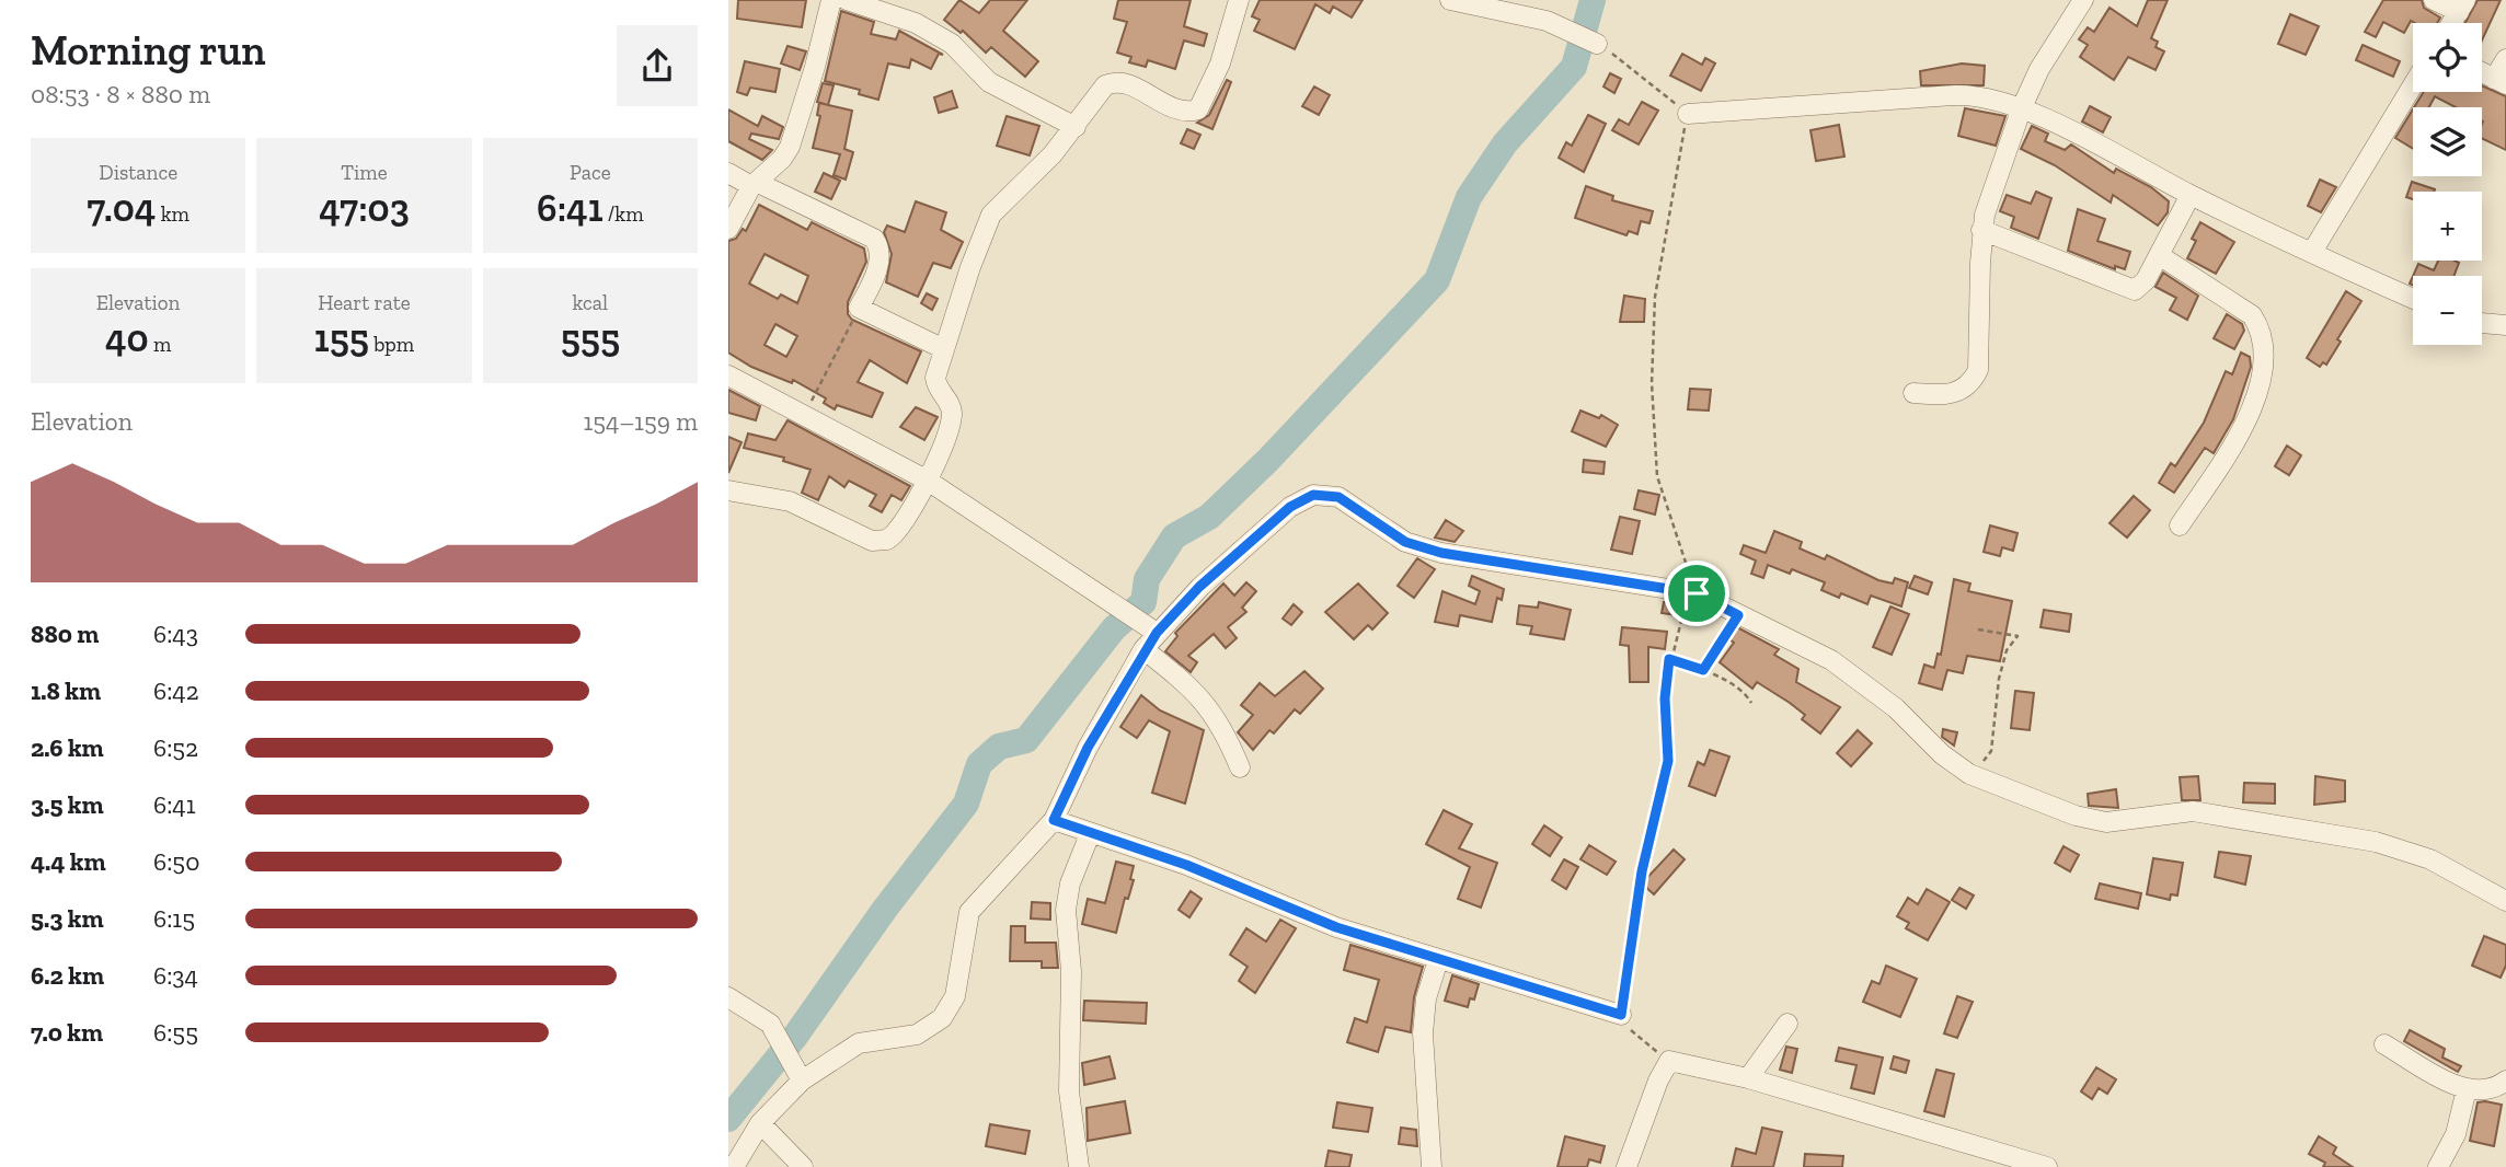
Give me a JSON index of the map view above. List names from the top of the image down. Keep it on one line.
{"page":{"heading":["Morning run","08:53 · 8 × 880 m"],"map_buttons":["+","−"],"stats":[["Distance","7.04 km"],["Time","47:03"],["Pace","6:41 /km"],["Elevation","40 m"],["Heart rate","155 bpm"],["kcal","555"]],"chart":["Elevation","154–159 m"],"list":[{"name":"880 m","note":"6:43"},{"name":"1.8 km","note":"6:42"},{"name":"2.6 km","note":"6:52"},{"name":"3.5 km","note":"6:41"},{"name":"4.4 km","note":"6:50"},{"name":"5.3 km","note":"6:15"},{"name":"6.2 km","note":"6:34"},{"name":"7.0 km","note":"6:55"}]}}
